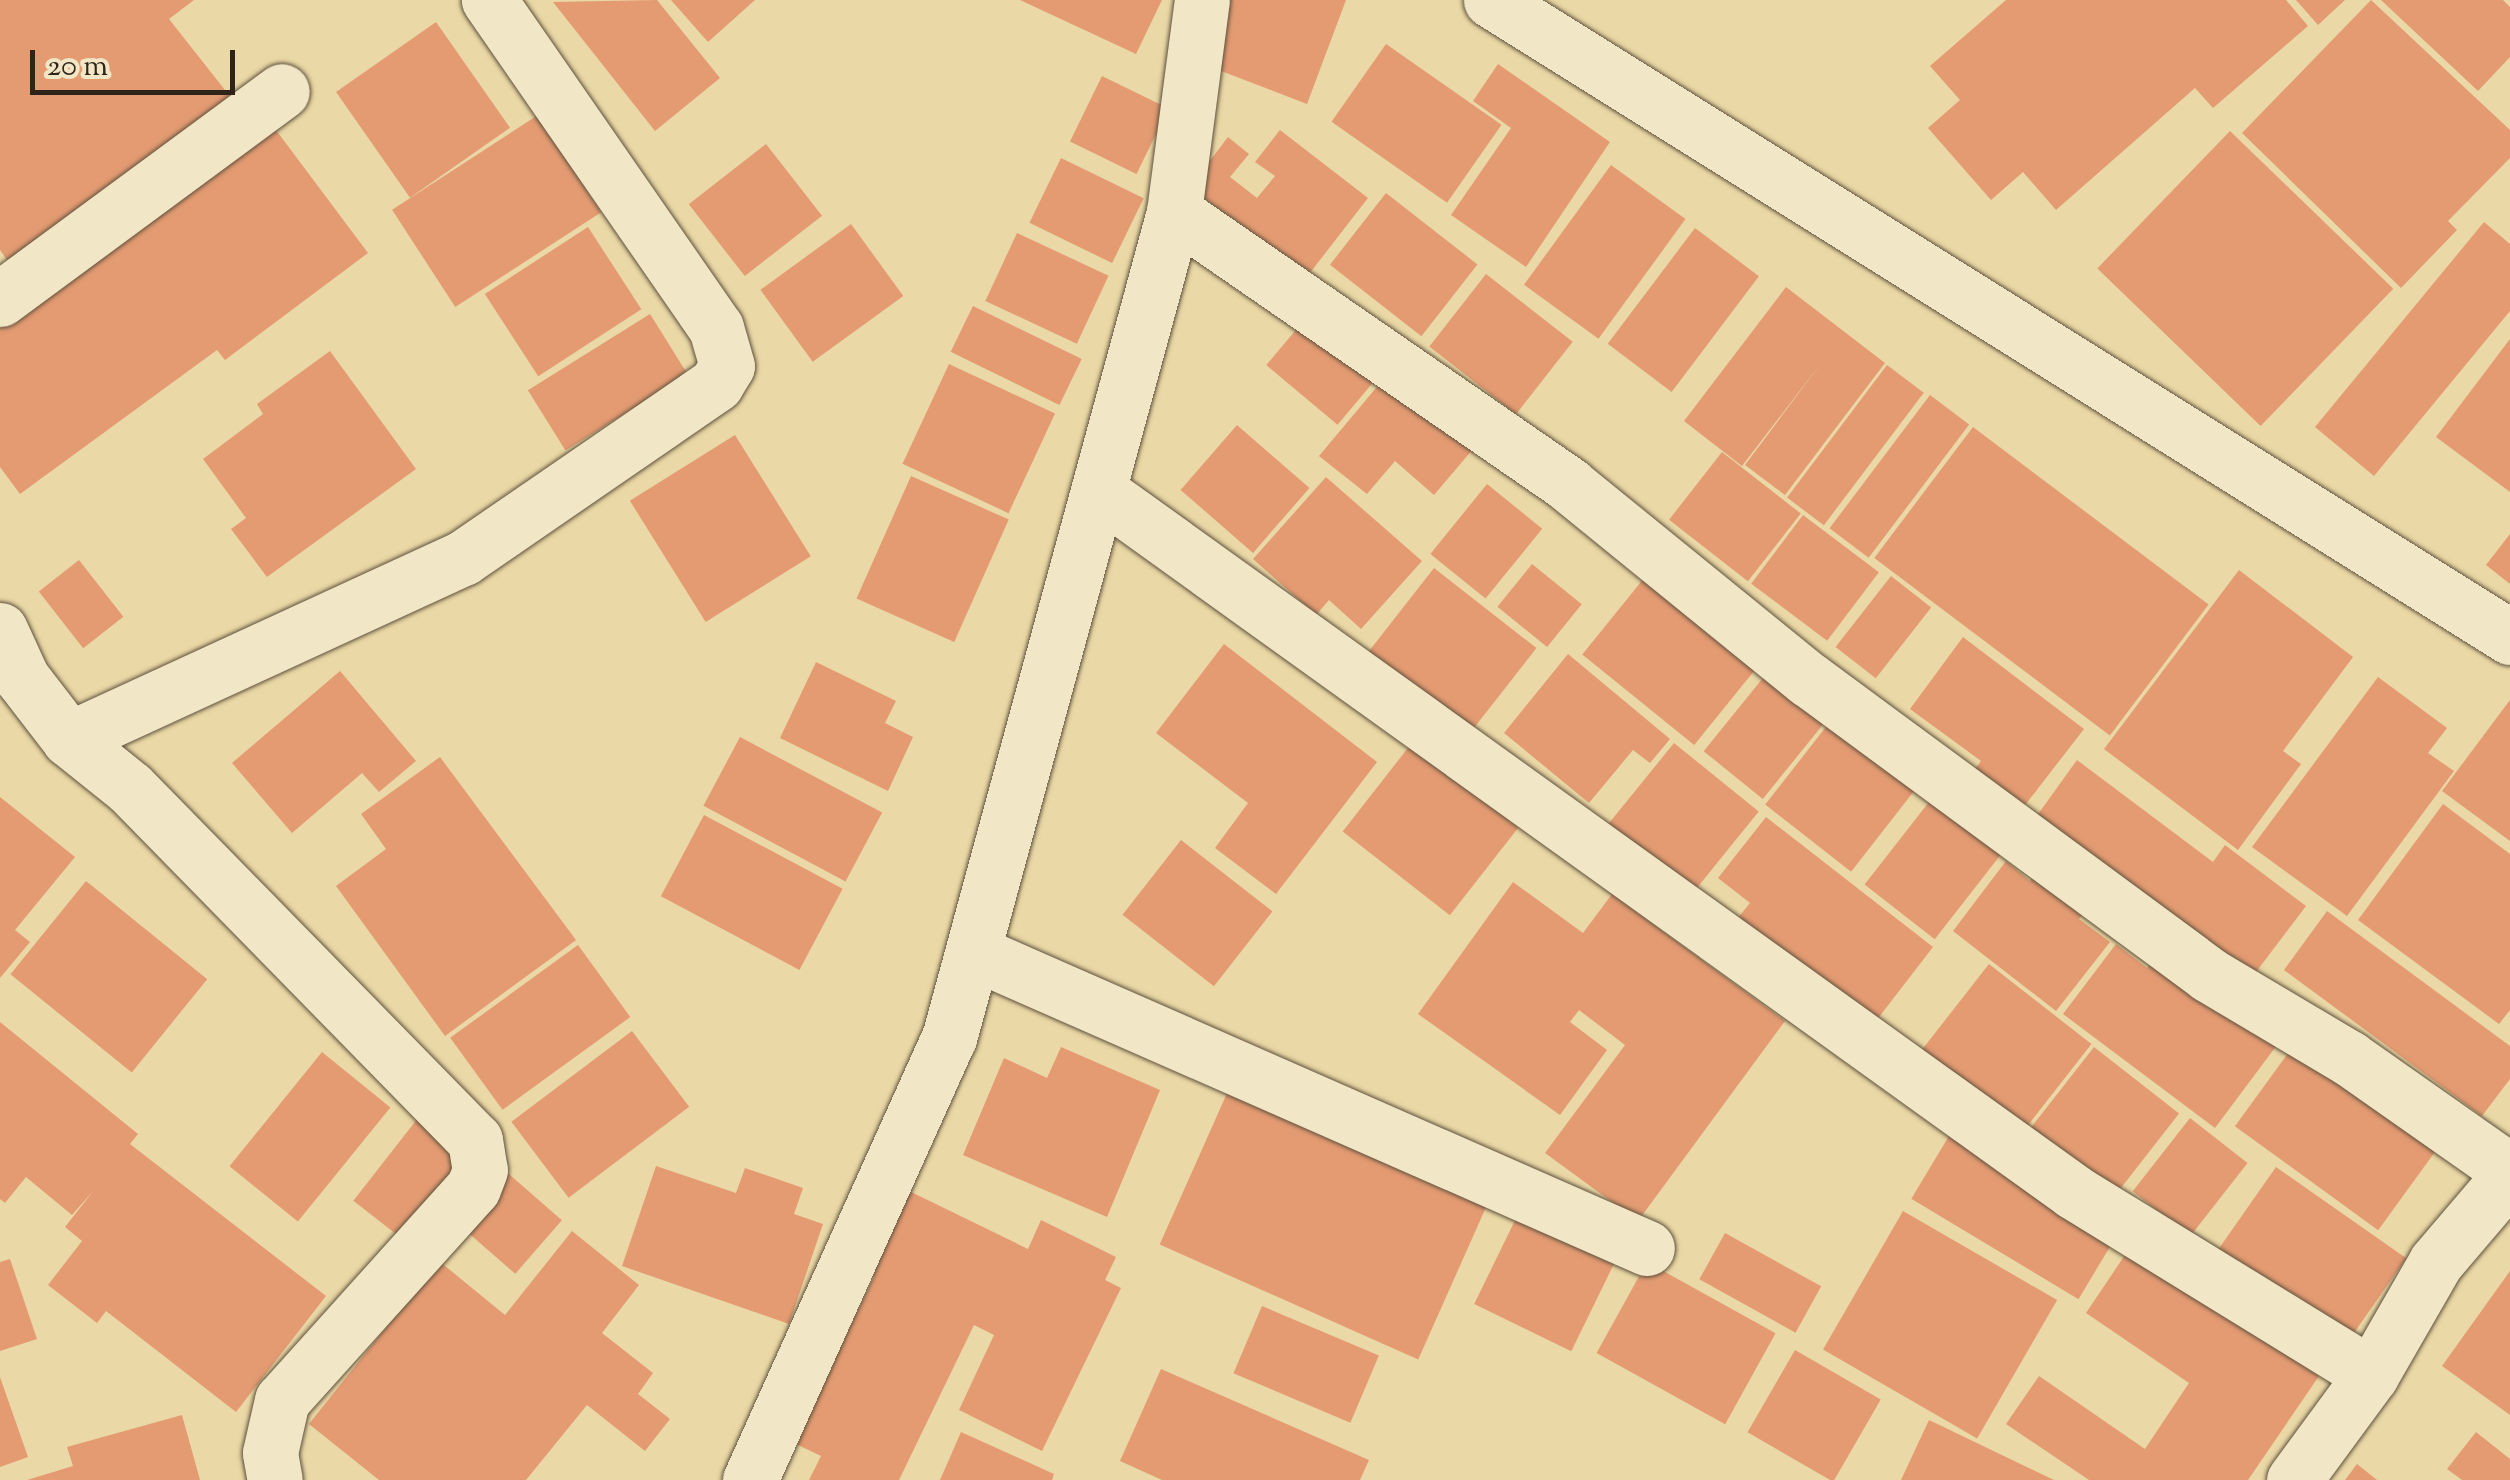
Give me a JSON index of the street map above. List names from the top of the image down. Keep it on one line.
{"scale_bar":"20 m"}
